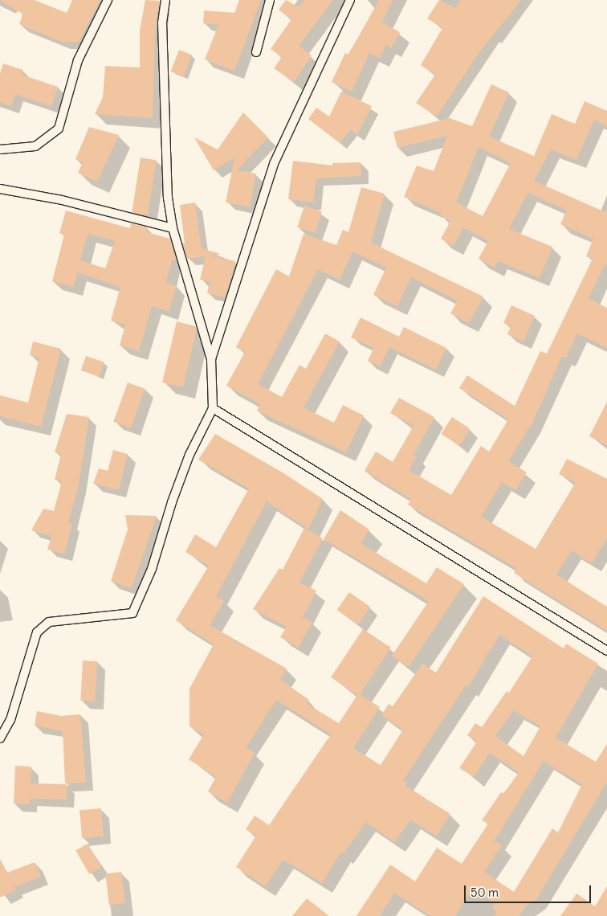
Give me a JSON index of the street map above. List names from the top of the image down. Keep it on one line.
{"scale_bar":"50 m"}
